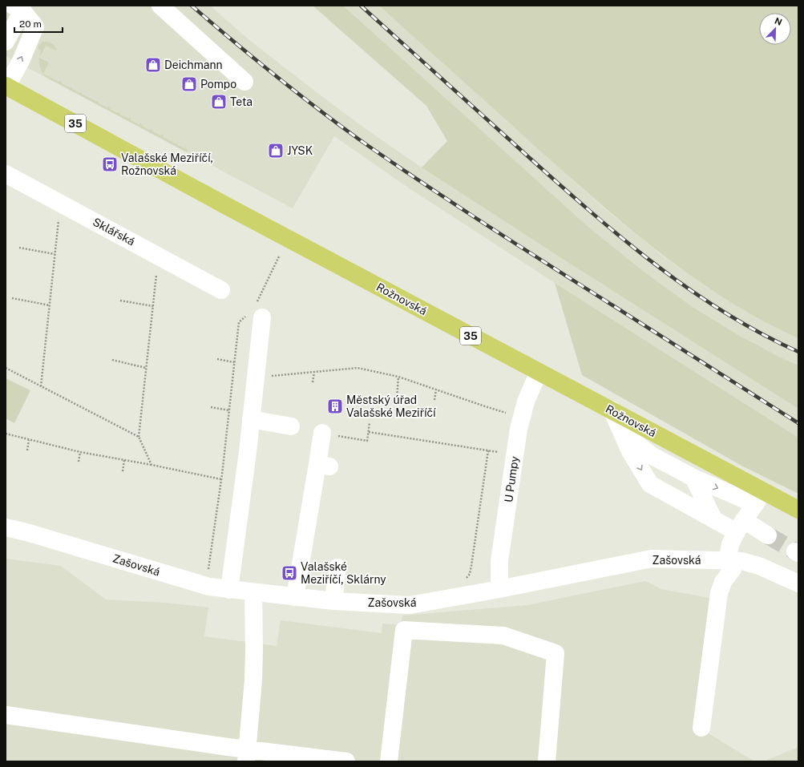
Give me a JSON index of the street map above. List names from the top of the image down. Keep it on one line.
{"streets":{"main road":["35","Rožnovská"],"street":["Sklářská","U Pumpy","Zašovská"]},"crossings":[["Rožnovská","U Pumpy"],["U Pumpy","Zašovská"]],"places":{"shop":["Deichmann","Pompo","Teta","JYSK"],"bus stop":["Valašské Meziříčí, Rožnovská","Valašské Meziříčí, Sklárny"],"building":["Městský úřad Valašské Meziříčí"]},"scale_bar":"20 m","north":"top right"}
